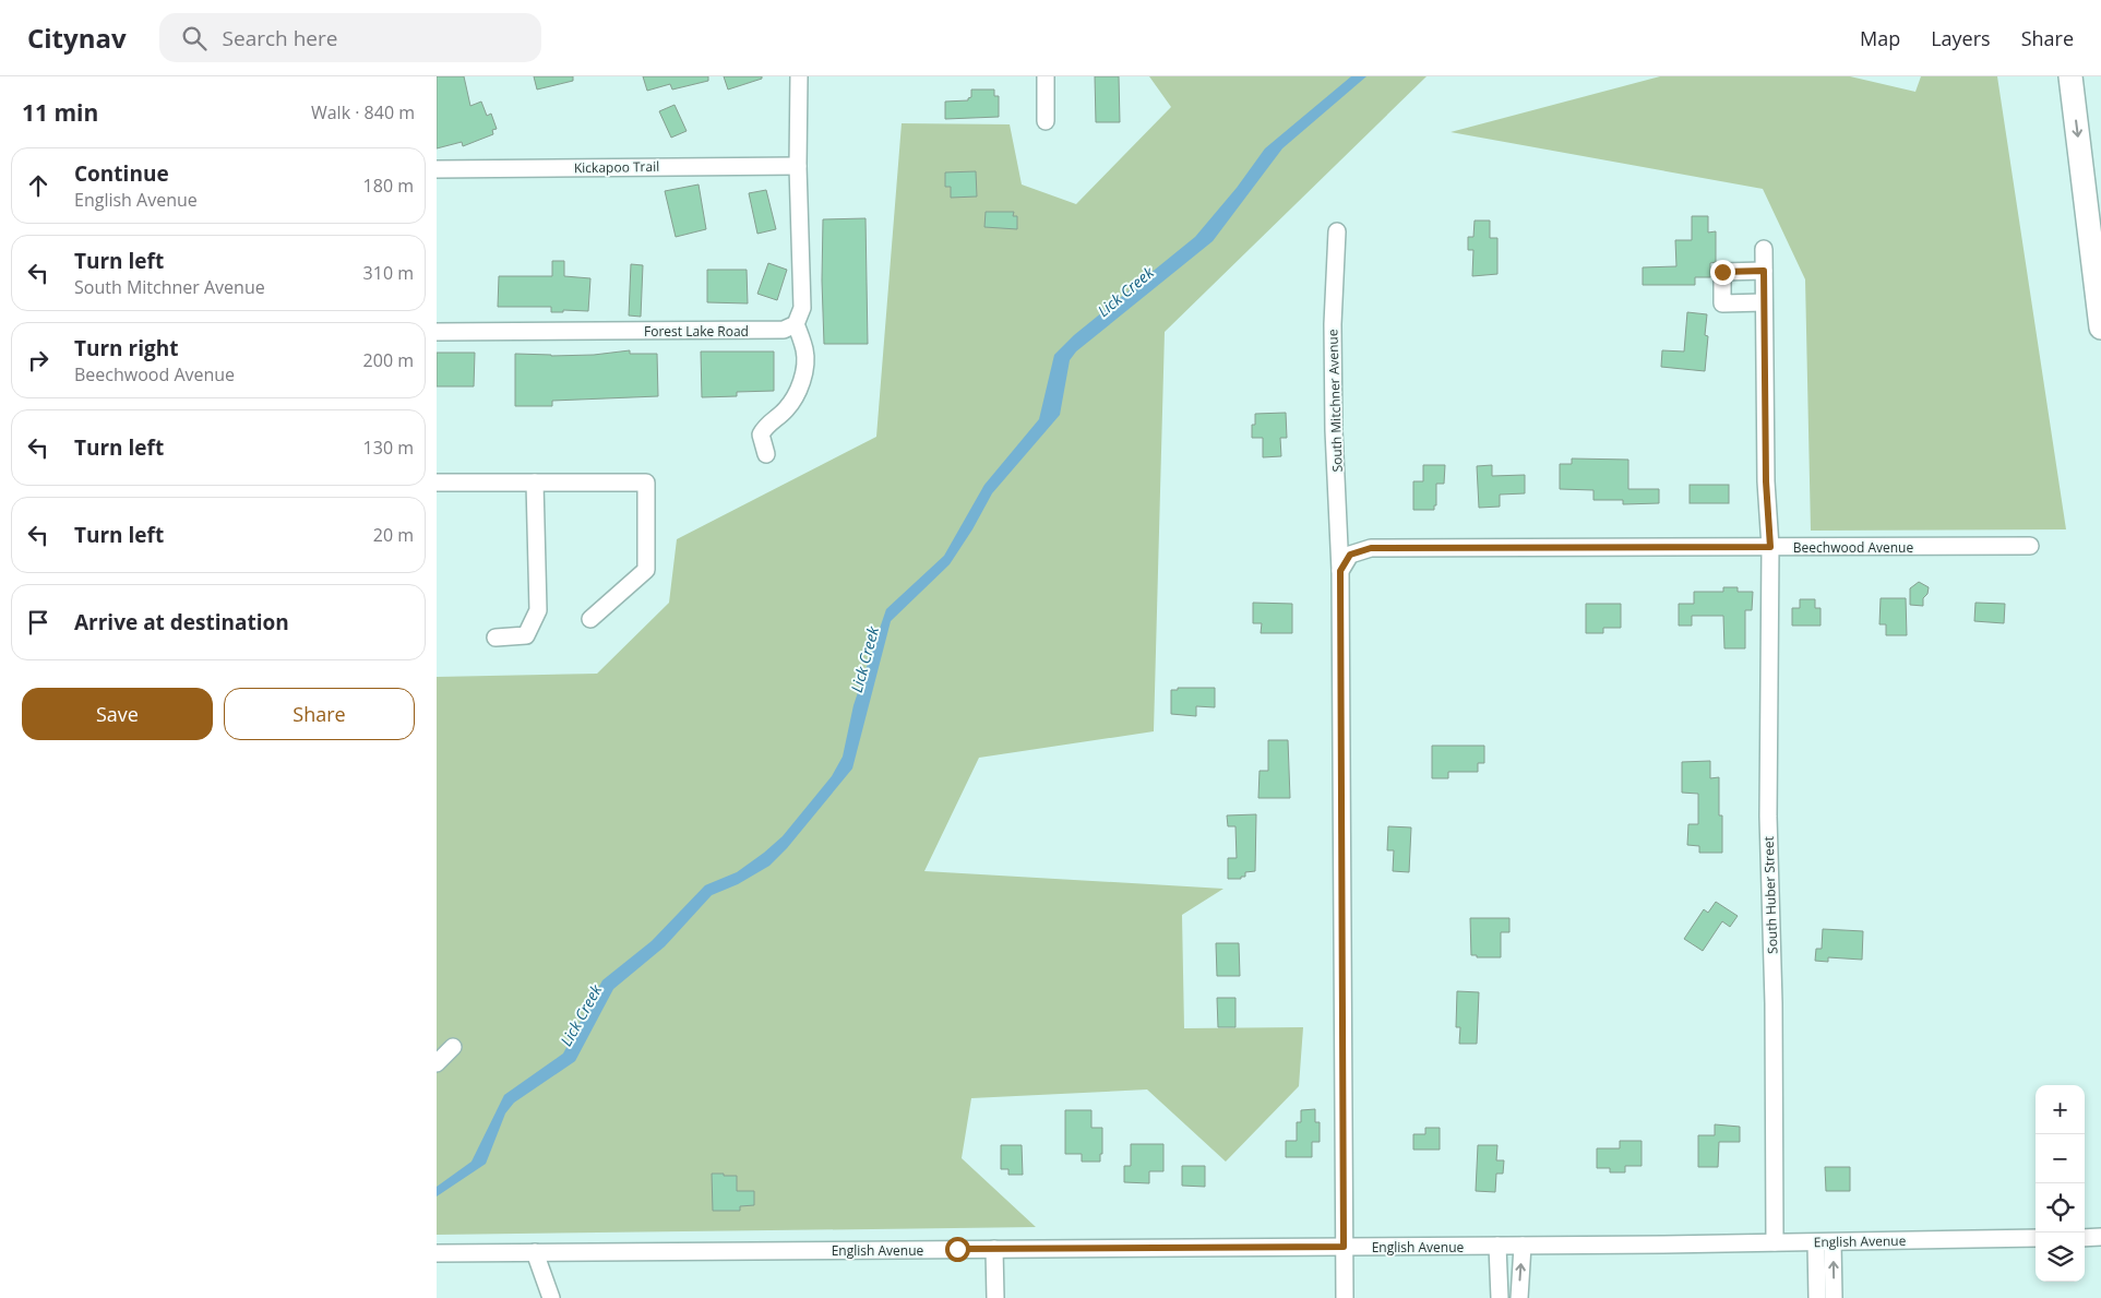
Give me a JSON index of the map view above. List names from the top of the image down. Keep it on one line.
{"streets":{"street":["Kickapoo Trail","Forest Lake Road","South Mitchner Avenue","Beechwood Avenue","South Huber Street","English Avenue"]},"crossings":[["South Mitchner Avenue","Beechwood Avenue"],["South Mitchner Avenue","English Avenue"],["Beechwood Avenue","South Huber Street"],["South Huber Street","English Avenue"]],"water":["Lick Creek"],"page":{"header":"Citynav","search":"Search here","nav":["Map","Layers","Share"],"heading":["11 min","Walk · 840 m"],"list":[["Continue","English Avenue","180 m"],["Turn left","South Mitchner Avenue","310 m"],["Turn right","Beechwood Avenue","200 m"],["Turn left","130 m"],["Turn left","20 m"],"Arrive at destination"],"buttons":["Save","Share"],"map_buttons":["+","−"]}}
